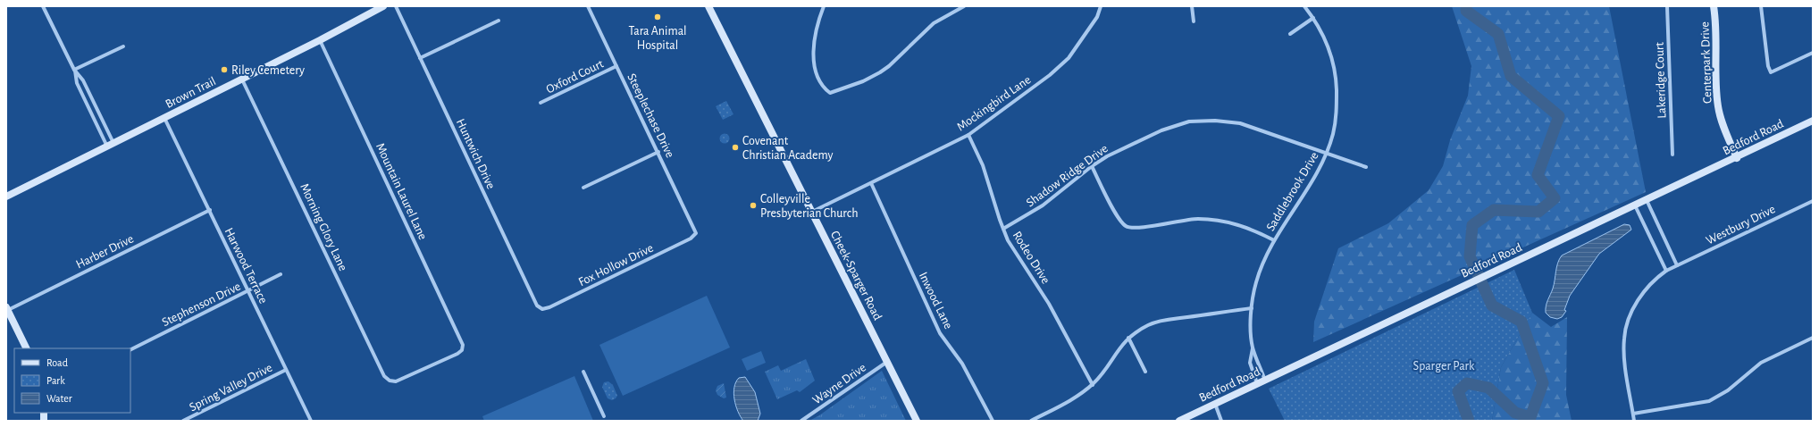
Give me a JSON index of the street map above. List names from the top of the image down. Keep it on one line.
{"streets":{"street":["Centerpark Drive","Oxford Court","Lakeridge Court","Brown Trail","Mockingbird Lane","Steeplechase Drive","Bedford Road","Huntwich Drive","Shadow Ridge Drive","Mountain Laurel Lane","Saddlebrook Drive","Westbury Drive","Morning Glory Lane","Harber Drive","Rodeo Drive","Fox Hollow Drive","Harwood Terrace","Cheek-Sparger Road","Inwood Lane","Stephenson Drive","Wayne Drive","Spring Valley Drive"]},"crossings":[["Centerpark Drive","Bedford Road"],["Oxford Court","Steeplechase Drive"],["Brown Trail","Mountain Laurel Lane"],["Brown Trail","Morning Glory Lane"],["Brown Trail","Harwood Terrace"],["Mockingbird Lane","Rodeo Drive"],["Mockingbird Lane","Cheek-Sparger Road"],["Mockingbird Lane","Inwood Lane"],["Steeplechase Drive","Fox Hollow Drive"],["Bedford Road","Saddlebrook Drive"],["Huntwich Drive","Fox Hollow Drive"],["Shadow Ridge Drive","Saddlebrook Drive"],["Shadow Ridge Drive","Rodeo Drive"],["Mountain Laurel Lane","Morning Glory Lane"],["Harber Drive","Harwood Terrace"],["Harwood Terrace","Stephenson Drive"],["Harwood Terrace","Spring Valley Drive"],["Cheek-Sparger Road","Wayne Drive"]],"parks":["Sparger Park"],"places":["Tara Animal Hospital","Riley Cemetery","Covenant Christian Academy","Colleyville Presbyterian Church"],"legend":["Road","Park","Water"]}
